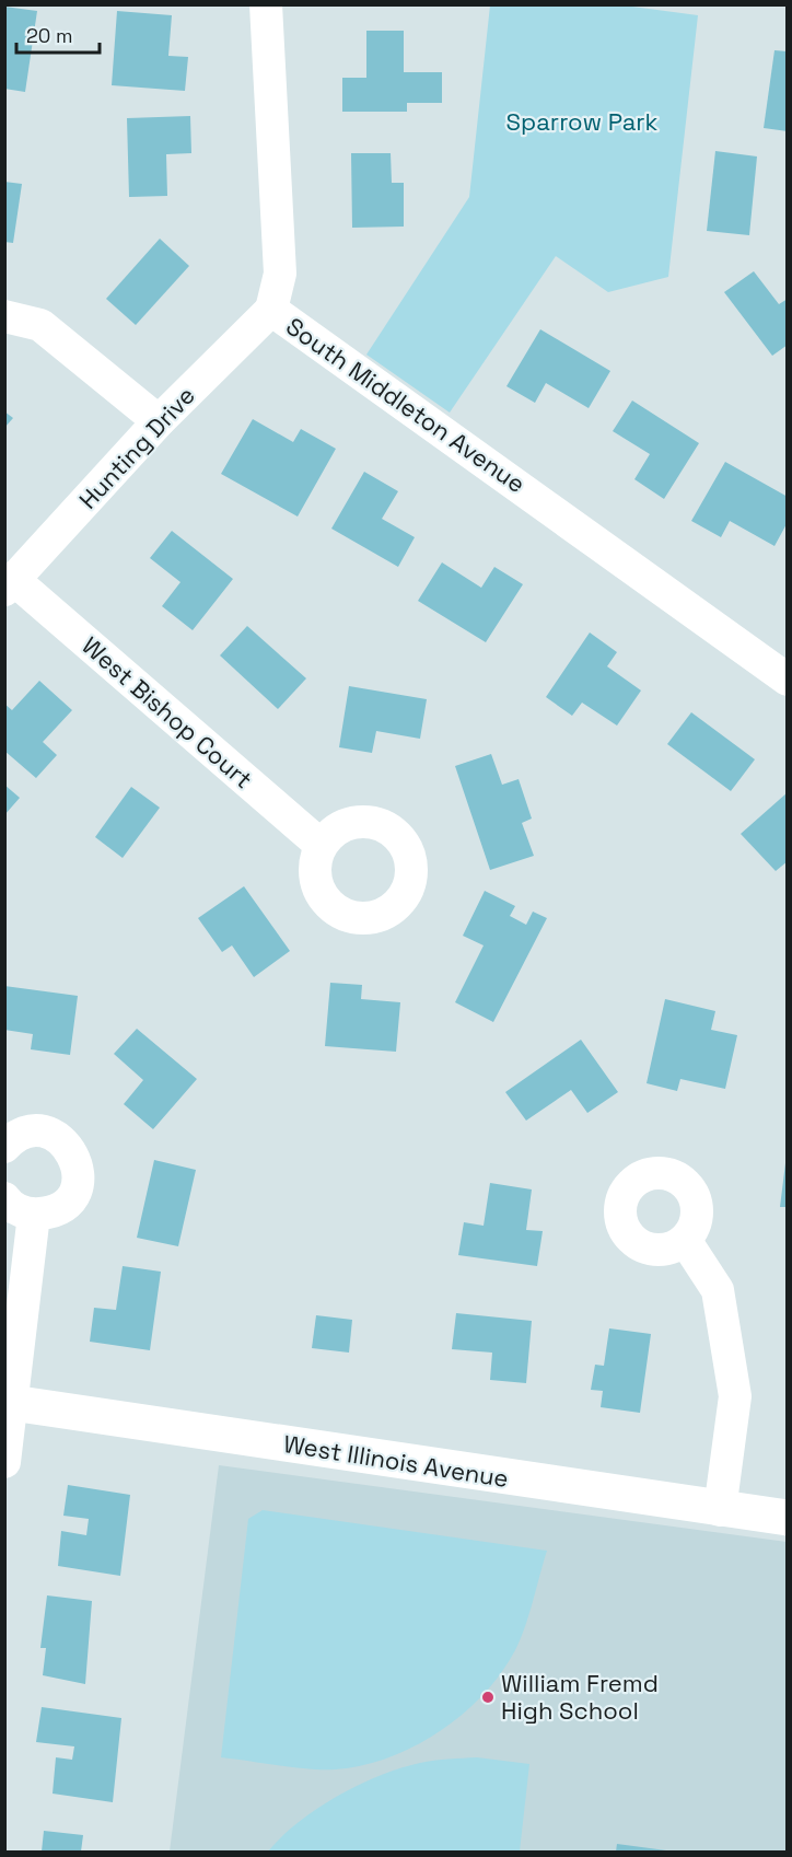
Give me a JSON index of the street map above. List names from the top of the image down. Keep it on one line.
{"streets":{"main road":["West Illinois Avenue"],"street":["South Middleton Avenue","Hunting Drive","West Bishop Court"]},"crossings":[["South Middleton Avenue","Hunting Drive"],["Hunting Drive","West Bishop Court"]],"parks":["Sparrow Park"],"places":["William Fremd High School"],"scale_bar":"20 m"}
